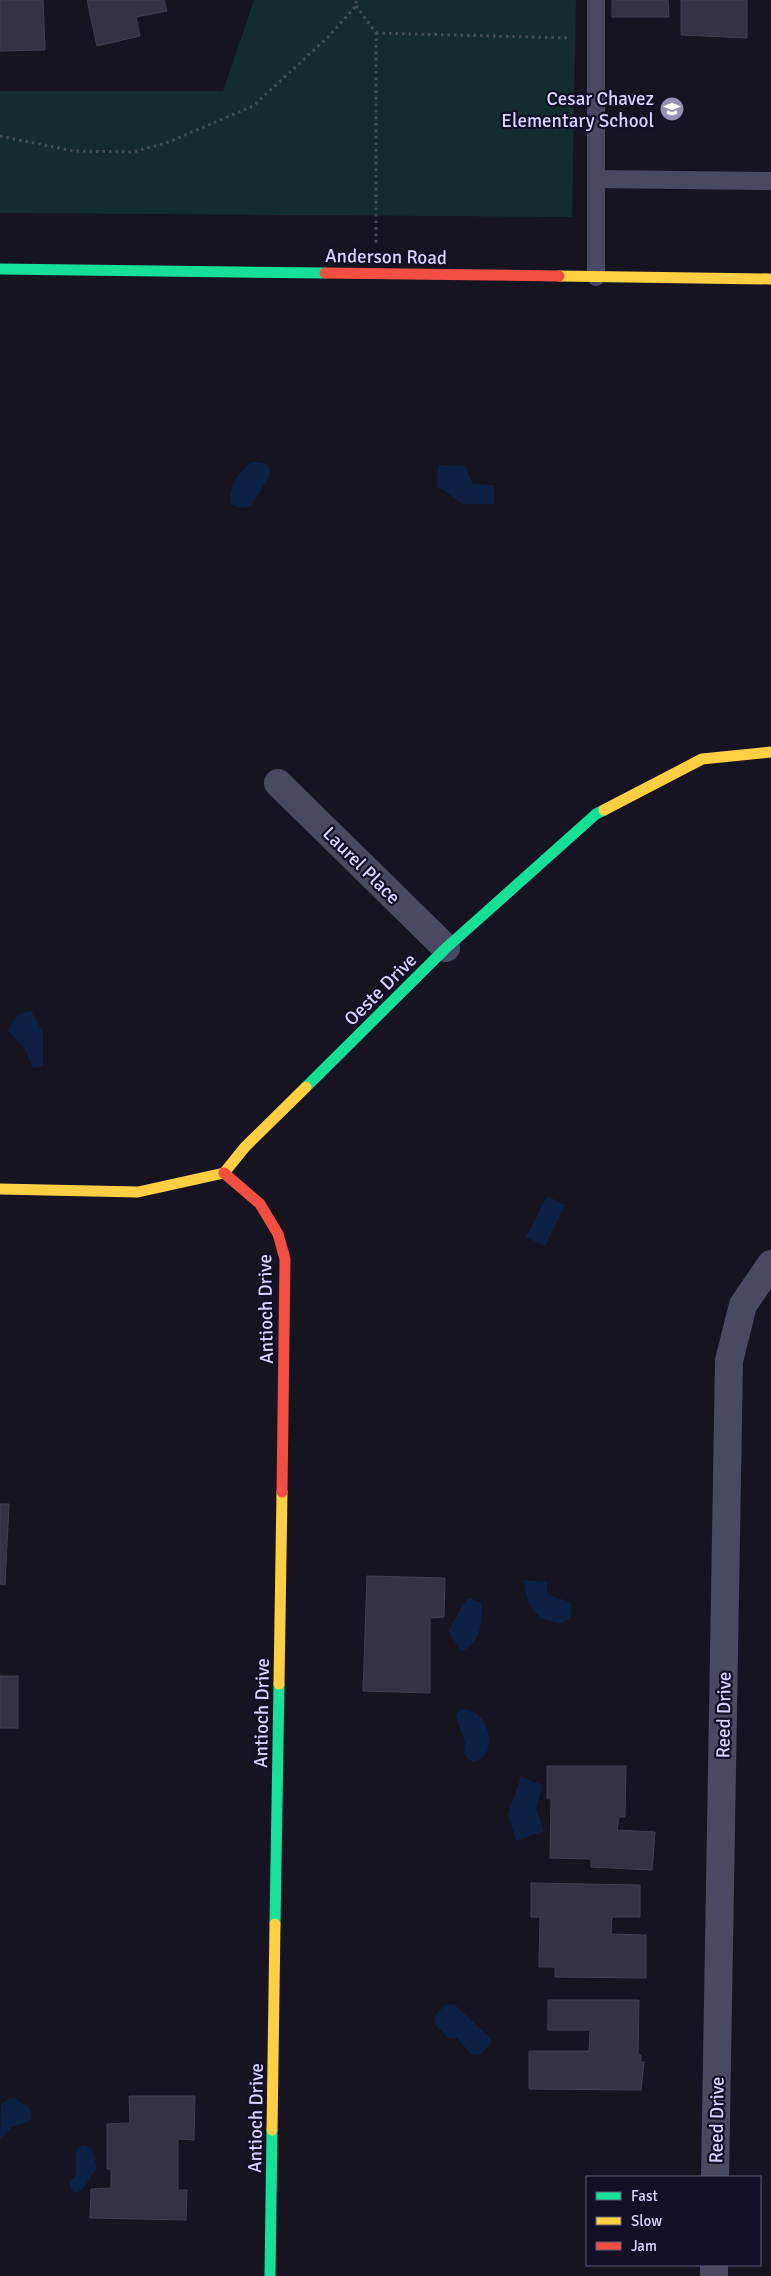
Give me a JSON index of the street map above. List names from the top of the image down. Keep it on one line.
{"streets":{"street":["Anderson Road","Laurel Place","Oeste Drive","Antioch Drive","Reed Drive"]},"crossings":[["Laurel Place","Oeste Drive"],["Oeste Drive","Antioch Drive"]],"places":{"school or university":["Cesar Chavez Elementary School"]},"legend":["Fast","Slow","Jam"]}
